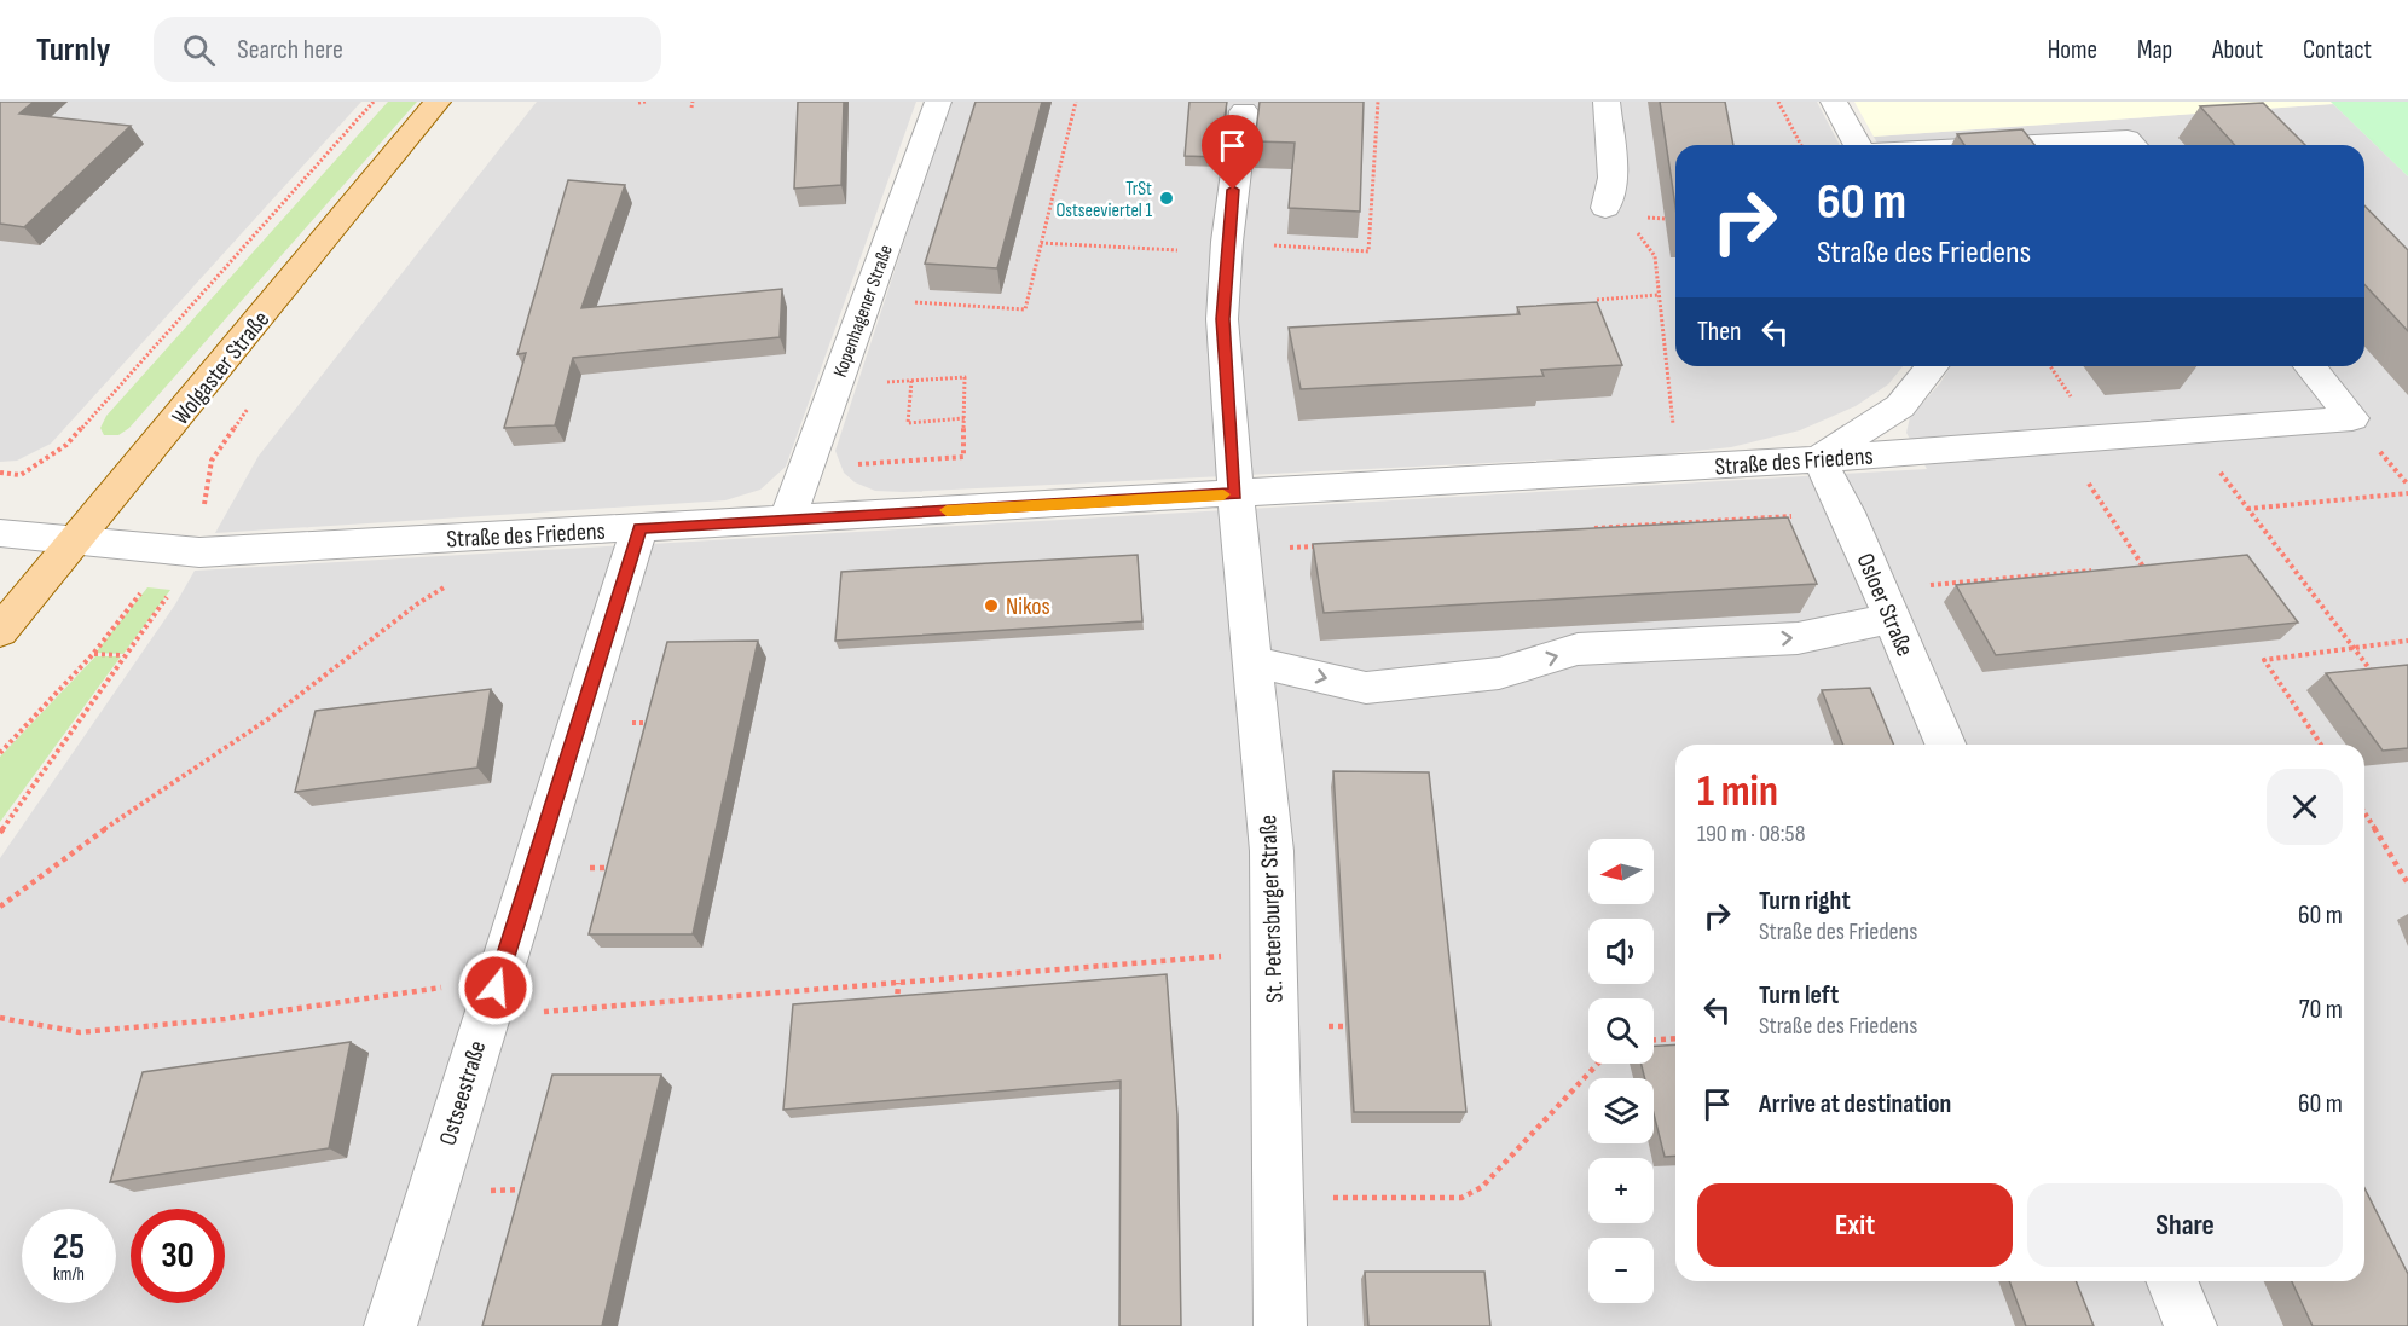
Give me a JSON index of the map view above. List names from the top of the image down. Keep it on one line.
{"streets":{"main road":["Wolgaster Straße"],"street":["Kopenhagener Straße","Straße des Friedens","Osloer Straße","St. Petersburger Straße","Ostseestraße"]},"crossings":[["Kopenhagener Straße","Straße des Friedens"],["Wolgaster Straße","Straße des Friedens"],["Straße des Friedens","Osloer Straße"],["Straße des Friedens","St. Petersburger Straße"],["Straße des Friedens","Ostseestraße"]],"places":["TrSt Ostseeviertel 1","Nikos"],"north":"left","page":{"header":"Turnly","search":"Search here","nav":["Home","Map","About","Contact"],"turn":["60 m","Straße des Friedens"],"then":"Then","heading":["1 min","190 m · 08:58"],"map_buttons":["+","−"],"list":[{"name":"Turn right","note":"Straße des Friedens","value":"60 m"},{"name":"Turn left","note":"Straße des Friedens","value":"70 m"},{"name":"Arrive at destination","value":"60 m"}],"buttons":["Exit","Share"],"speed":"25 km/h","limit":"30"}}
